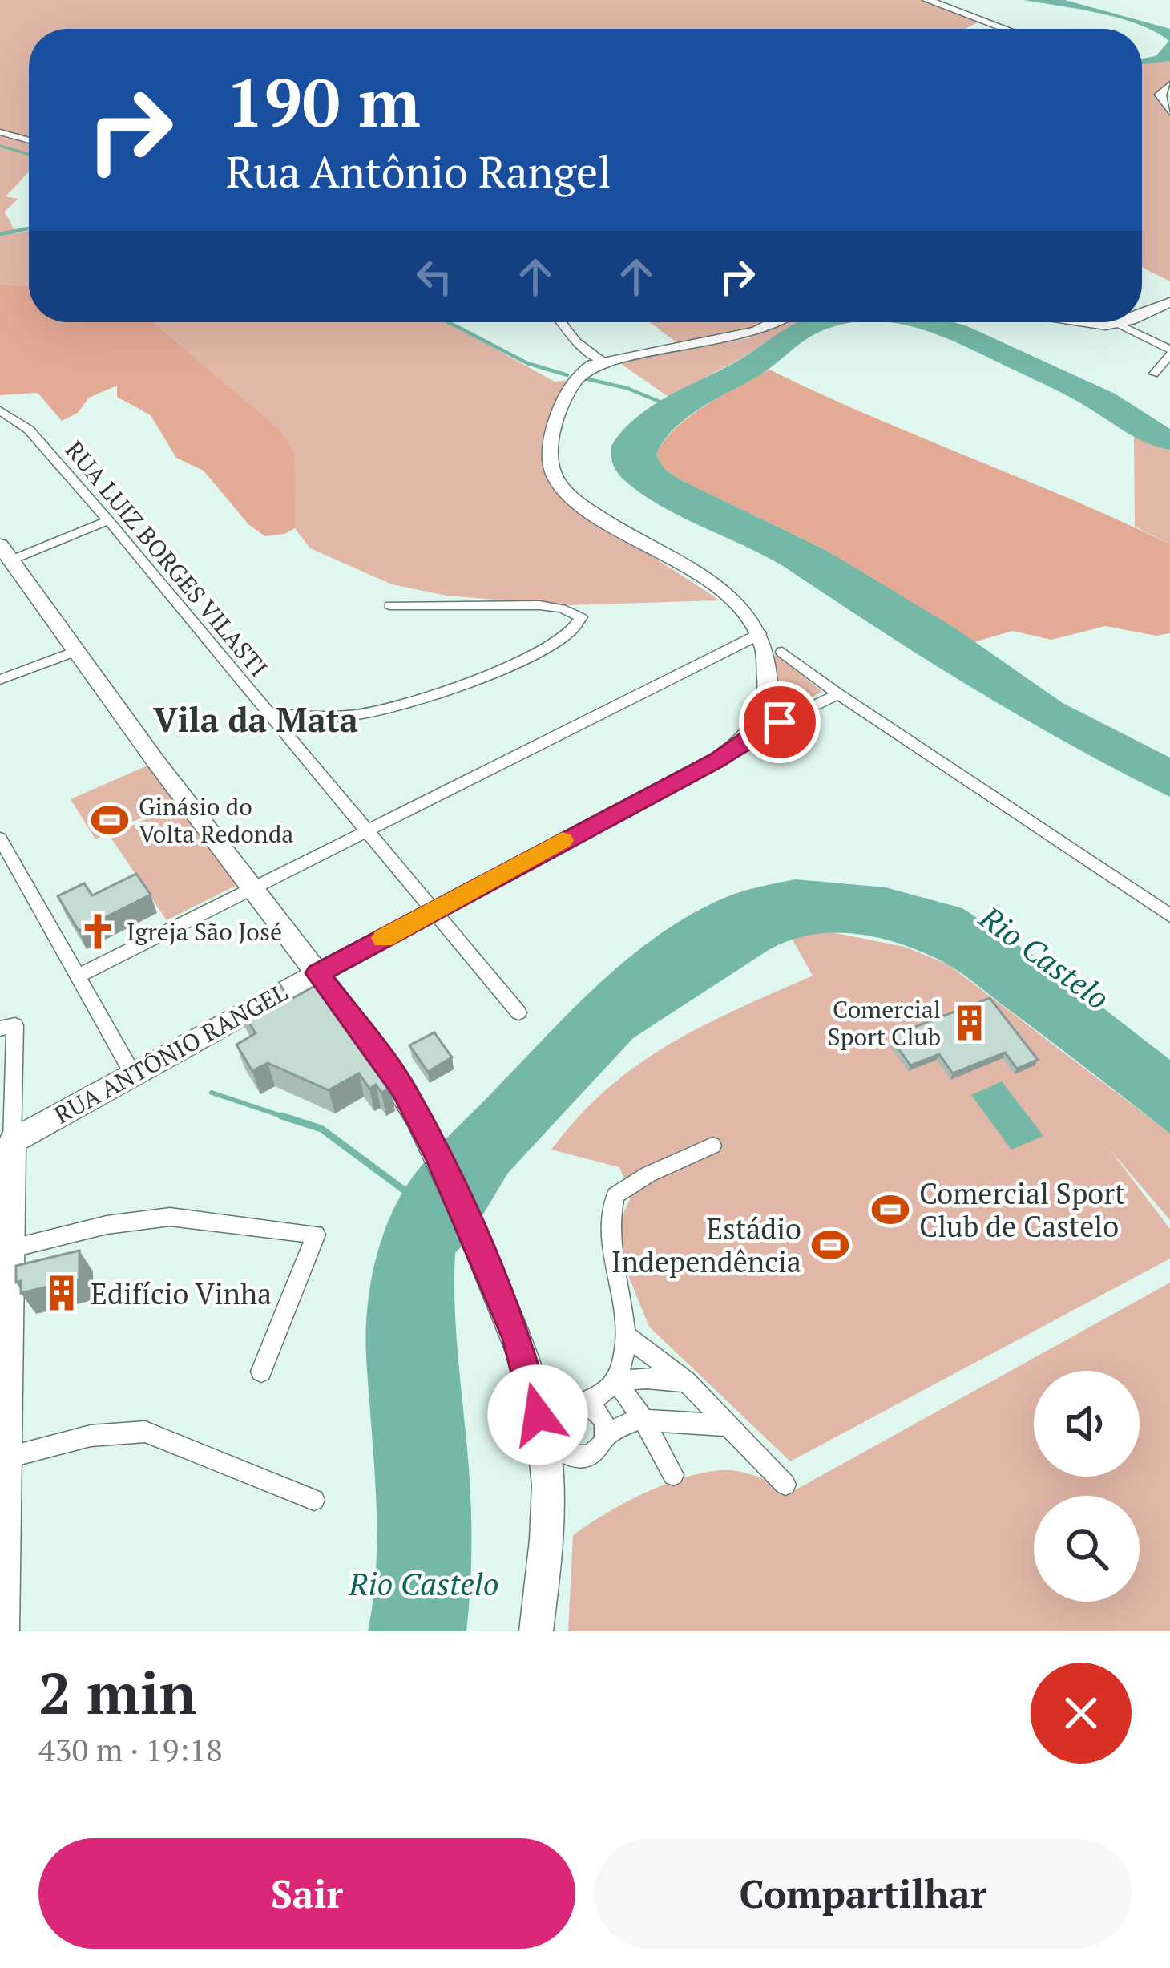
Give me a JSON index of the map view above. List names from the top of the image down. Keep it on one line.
{"streets":{"main road":["RUA ANTÔNIO RANGEL"],"street":["RUA LUIZ BORGES VILASTI"]},"crossings":[["RUA LUIZ BORGES VILASTI","RUA ANTÔNIO RANGEL"]],"districts":["Vila da Mata"],"water":["Rio Castelo"],"places":{"sports":["Ginásio do Volta Redonda","Comercial Sport Club de Castelo","Estádio Independência"],"church":["Igreja São José"],"building":["Comercial Sport Club","Edifício Vinha"]},"page":{"turn":["190 m","Rua Antônio Rangel"],"heading":["2 min","430 m · 19:18"],"buttons":["Sair","Compartilhar"]}}
